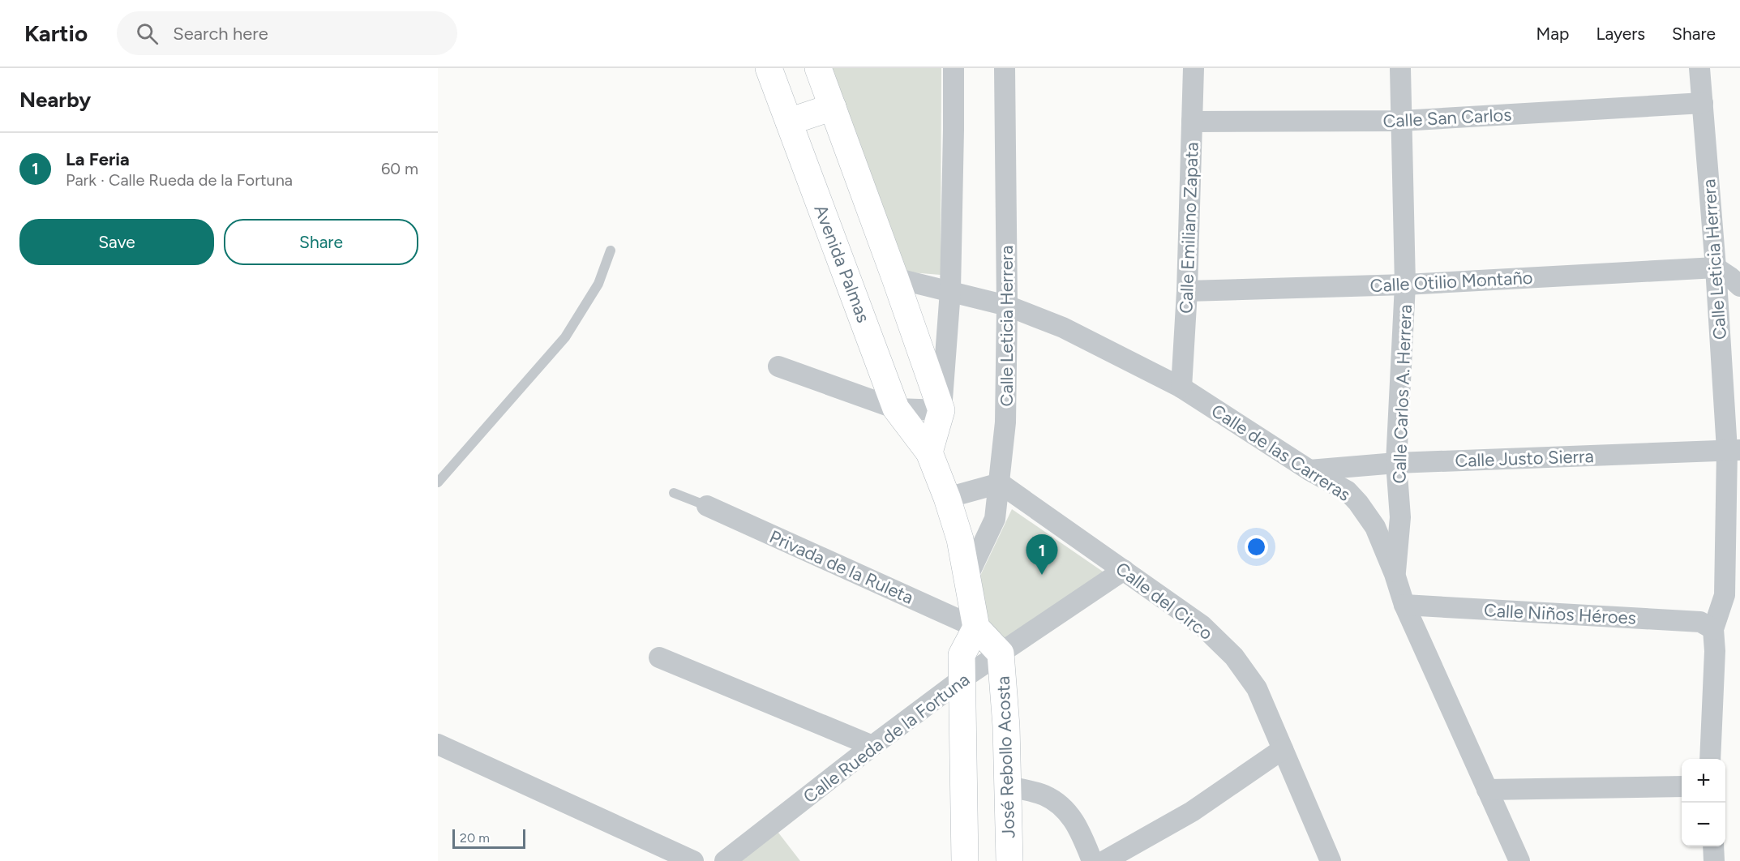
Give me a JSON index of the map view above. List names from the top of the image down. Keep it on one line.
{"streets":{"main road":["Avenida Palmas","José Rebollo Acosta"],"street":["Calle San Carlos","Calle Emiliano Zapata","Calle Leticia Herrera","Calle Otilio Montaño","Calle Carlos A. Herrera","Calle de las Carreras","Calle Justo Sierra","Privada de la Ruleta","Calle del Circo","Calle Niños Héroes","Calle Rueda de la Fortuna"]},"crossings":[["Calle San Carlos","Calle Emiliano Zapata"],["Calle San Carlos","Calle Leticia Herrera"],["Calle San Carlos","Calle Carlos A. Herrera"],["Calle Emiliano Zapata","Calle Otilio Montaño"],["Calle Emiliano Zapata","Calle de las Carreras"],["Calle Leticia Herrera","Avenida Palmas"],["Calle Leticia Herrera","Calle Otilio Montaño"],["Calle Leticia Herrera","Calle de las Carreras"],["Calle Leticia Herrera","Calle Justo Sierra"],["Calle Leticia Herrera","Calle del Circo"],["Calle Leticia Herrera","Calle Niños Héroes"],["Avenida Palmas","Privada de la Ruleta"],["Calle Otilio Montaño","Calle Carlos A. Herrera"],["Calle Carlos A. Herrera","Calle de las Carreras"],["Calle Carlos A. Herrera","Calle Justo Sierra"],["Calle de las Carreras","Calle Justo Sierra"],["Calle de las Carreras","Calle Niños Héroes"],["Calle del Circo","Calle Rueda de la Fortuna"],["Calle Rueda de la Fortuna","José Rebollo Acosta"]],"scale_bar":"20 m","page":{"header":"Kartio","search":"Search here","nav":["Map","Layers","Share"],"heading":"Nearby","list":[{"mark":"1","name":"La Feria","note":"Park · Calle Rueda de la Fortuna","value":"60 m"}],"buttons":["Save","Share"],"pins":"1","map_buttons":["+","−"],"scale":"20 m"}}
